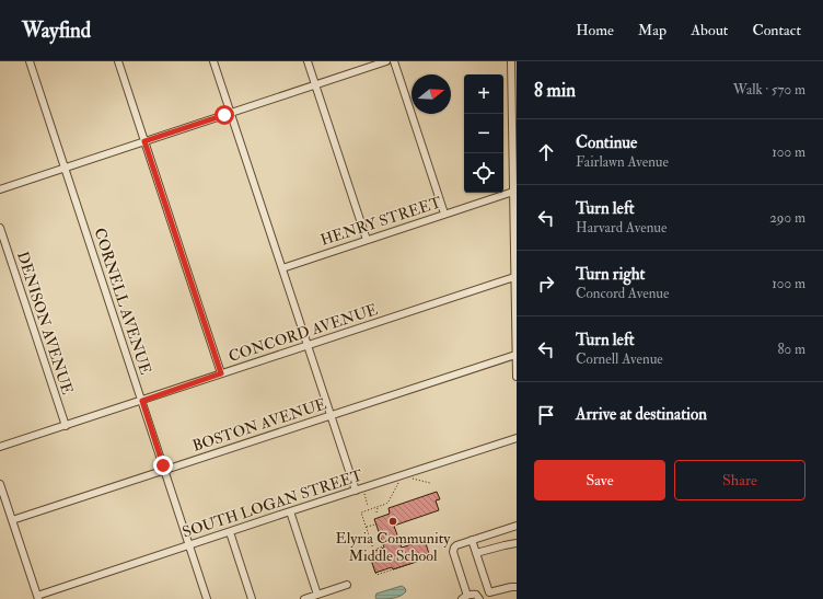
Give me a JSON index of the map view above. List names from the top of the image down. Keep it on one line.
{"streets":{"street":["HENRY STREET","CORNELL AVENUE","DENISON AVENUE","CONCORD AVENUE","BOSTON AVENUE","SOUTH LOGAN STREET"]},"crossings":[["CORNELL AVENUE","CONCORD AVENUE"],["CORNELL AVENUE","BOSTON AVENUE"],["CORNELL AVENUE","SOUTH LOGAN STREET"],["DENISON AVENUE","CONCORD AVENUE"]],"places":["Elyria Community Middle School"],"north":"right","page":{"header":"Wayfind","nav":["Home","Map","About","Contact"],"heading":["8 min","Walk · 570 m"],"map_buttons":["+","−"],"list":[["Continue","Fairlawn Avenue","100 m"],["Turn left","Harvard Avenue","290 m"],["Turn right","Concord Avenue","100 m"],["Turn left","Cornell Avenue","80 m"],"Arrive at destination"],"buttons":["Save","Share"]}}
